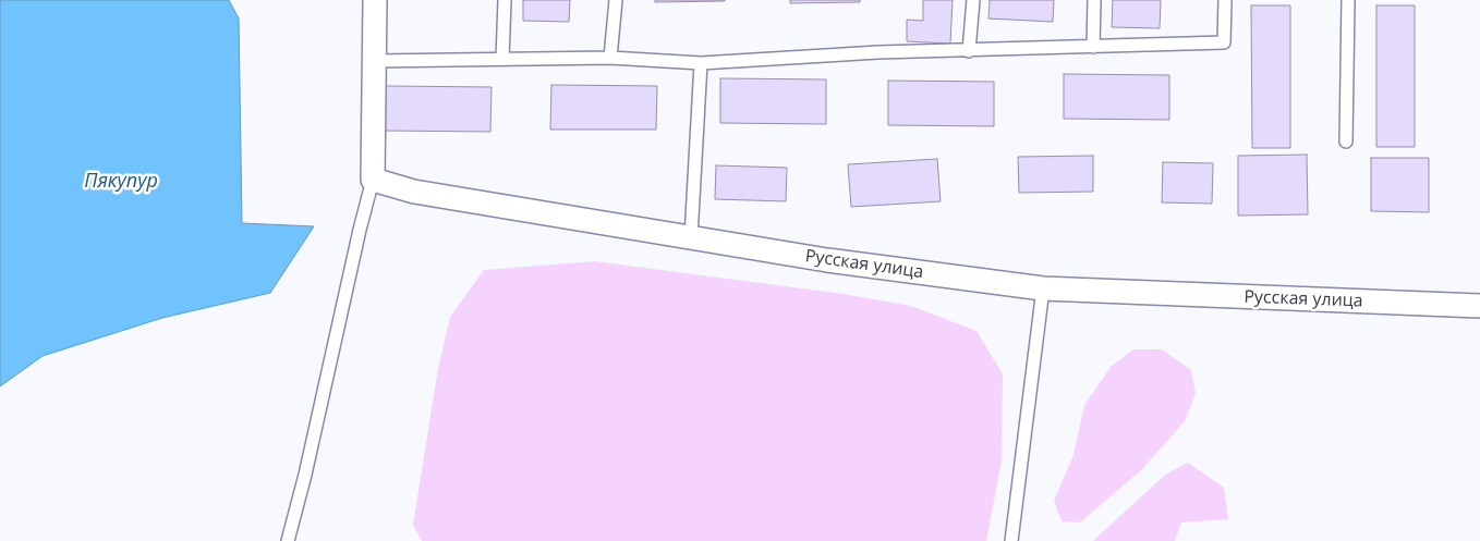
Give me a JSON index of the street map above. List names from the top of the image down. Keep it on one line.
{"streets":{"street":["Русская улица"]},"water":["Пякупур"]}
